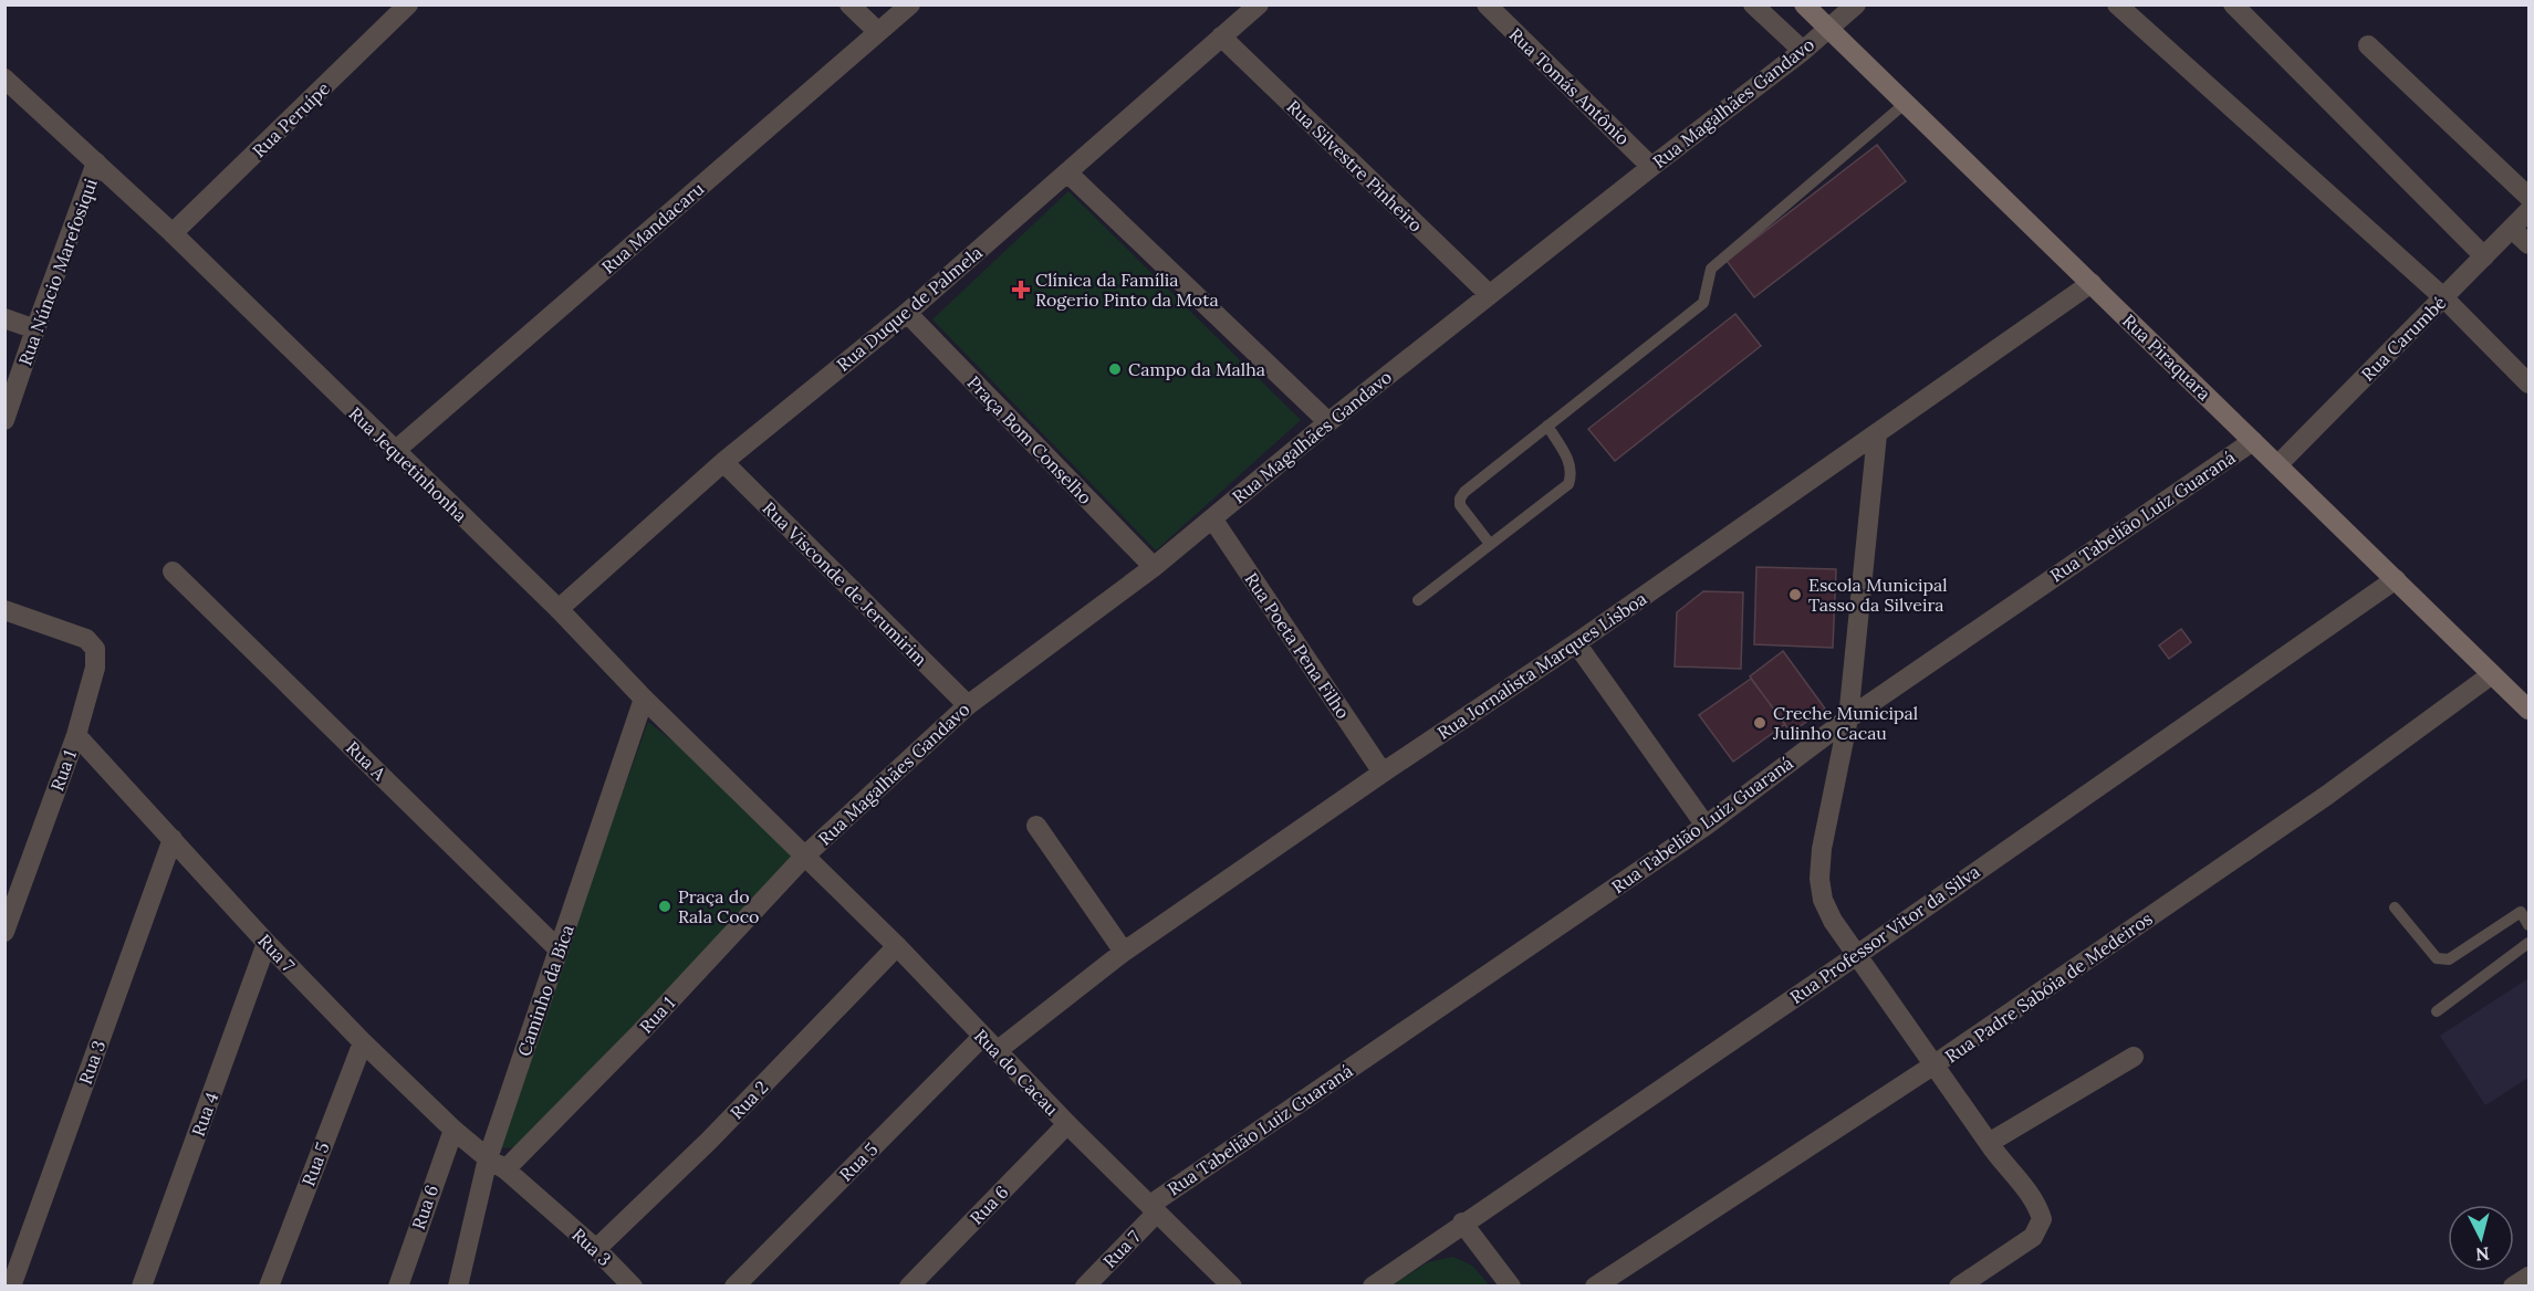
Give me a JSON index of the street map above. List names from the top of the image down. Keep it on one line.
{"streets":{"main road":["Rua Piraquara"],"street":["Rua Tomás Antônio","Rua Magalhães Gandavo","Rua Peruípe","Rua Silvestre Pinheiro","Rua Mandacaru","Rua Núncio Marefosiqui","Rua Duque de Palmela","Rua Carumbé","Praça Bom Conselho","Rua Jequetinhonha","Rua Tabelião Luiz Guaraná","Rua Visconde de Jerumirim","Rua Poeta Pena Filho","Rua Jornalista Marques Lisboa","Rua A","Rua 1","Rua Professor Vitor da Silva","Rua 7","Rua Padre Sabóia de Medeiros","Caminho da Bica","Rua 3","Rua do Cacau","Rua 2","Rua 4","Rua 5","Rua 6"]},"crossings":[["Rua Tomás Antônio","Rua Magalhães Gandavo"],["Rua Magalhães Gandavo","Rua Silvestre Pinheiro"],["Rua Magalhães Gandavo","Rua Piraquara"],["Rua Magalhães Gandavo","Praça Bom Conselho"],["Rua Magalhães Gandavo","Rua Jequetinhonha"],["Rua Magalhães Gandavo","Rua Visconde de Jerumirim"],["Rua Magalhães Gandavo","Rua Poeta Pena Filho"],["Rua Magalhães Gandavo","Rua 1"],["Rua Magalhães Gandavo","Rua do Cacau"],["Rua Peruípe","Rua Jequetinhonha"],["Rua Silvestre Pinheiro","Rua Duque de Palmela"],["Rua Mandacaru","Rua Jequetinhonha"],["Rua Núncio Marefosiqui","Rua Jequetinhonha"],["Rua Duque de Palmela","Praça Bom Conselho"],["Rua Duque de Palmela","Rua Jequetinhonha"],["Rua Duque de Palmela","Rua Visconde de Jerumirim"],["Rua Carumbé","Rua Piraquara"],["Rua Piraquara","Rua Tabelião Luiz Guaraná"],["Rua Piraquara","Rua Jornalista Marques Lisboa"],["Rua Piraquara","Rua Professor Vitor da Silva"],["Rua Piraquara","Rua Padre Sabóia de Medeiros"],["Rua Jequetinhonha","Rua 1"],["Rua Jequetinhonha","Caminho da Bica"],["Rua Jequetinhonha","Rua do Cacau"],["Rua Tabelião Luiz Guaraná","Rua 7"],["Rua Tabelião Luiz Guaraná","Rua do Cacau"],["Rua Poeta Pena Filho","Rua Jornalista Marques Lisboa"],["Rua Jornalista Marques Lisboa","Rua do Cacau"],["Rua A","Caminho da Bica"],["Rua 1","Rua 7"],["Rua 1","Rua 3"],["Rua 1","Rua do Cacau"],["Rua 7","Caminho da Bica"],["Rua 7","Rua 3"],["Rua 7","Rua do Cacau"],["Rua 7","Rua 4"],["Rua 7","Rua 5"],["Rua 7","Rua 6"],["Caminho da Bica","Rua 3"],["Rua 3","Rua 2"],["Rua do Cacau","Rua 2"],["Rua do Cacau","Rua 5"],["Rua do Cacau","Rua 6"]],"places":{"health":["Clínica da Família Rogerio Pinto da Mota"],"other":["Campo da Malha","Escola Municipal Tasso da Silveira","Creche Municipal Julinho Cacau","Praça do Rala Coco"]},"north":"bottom"}
